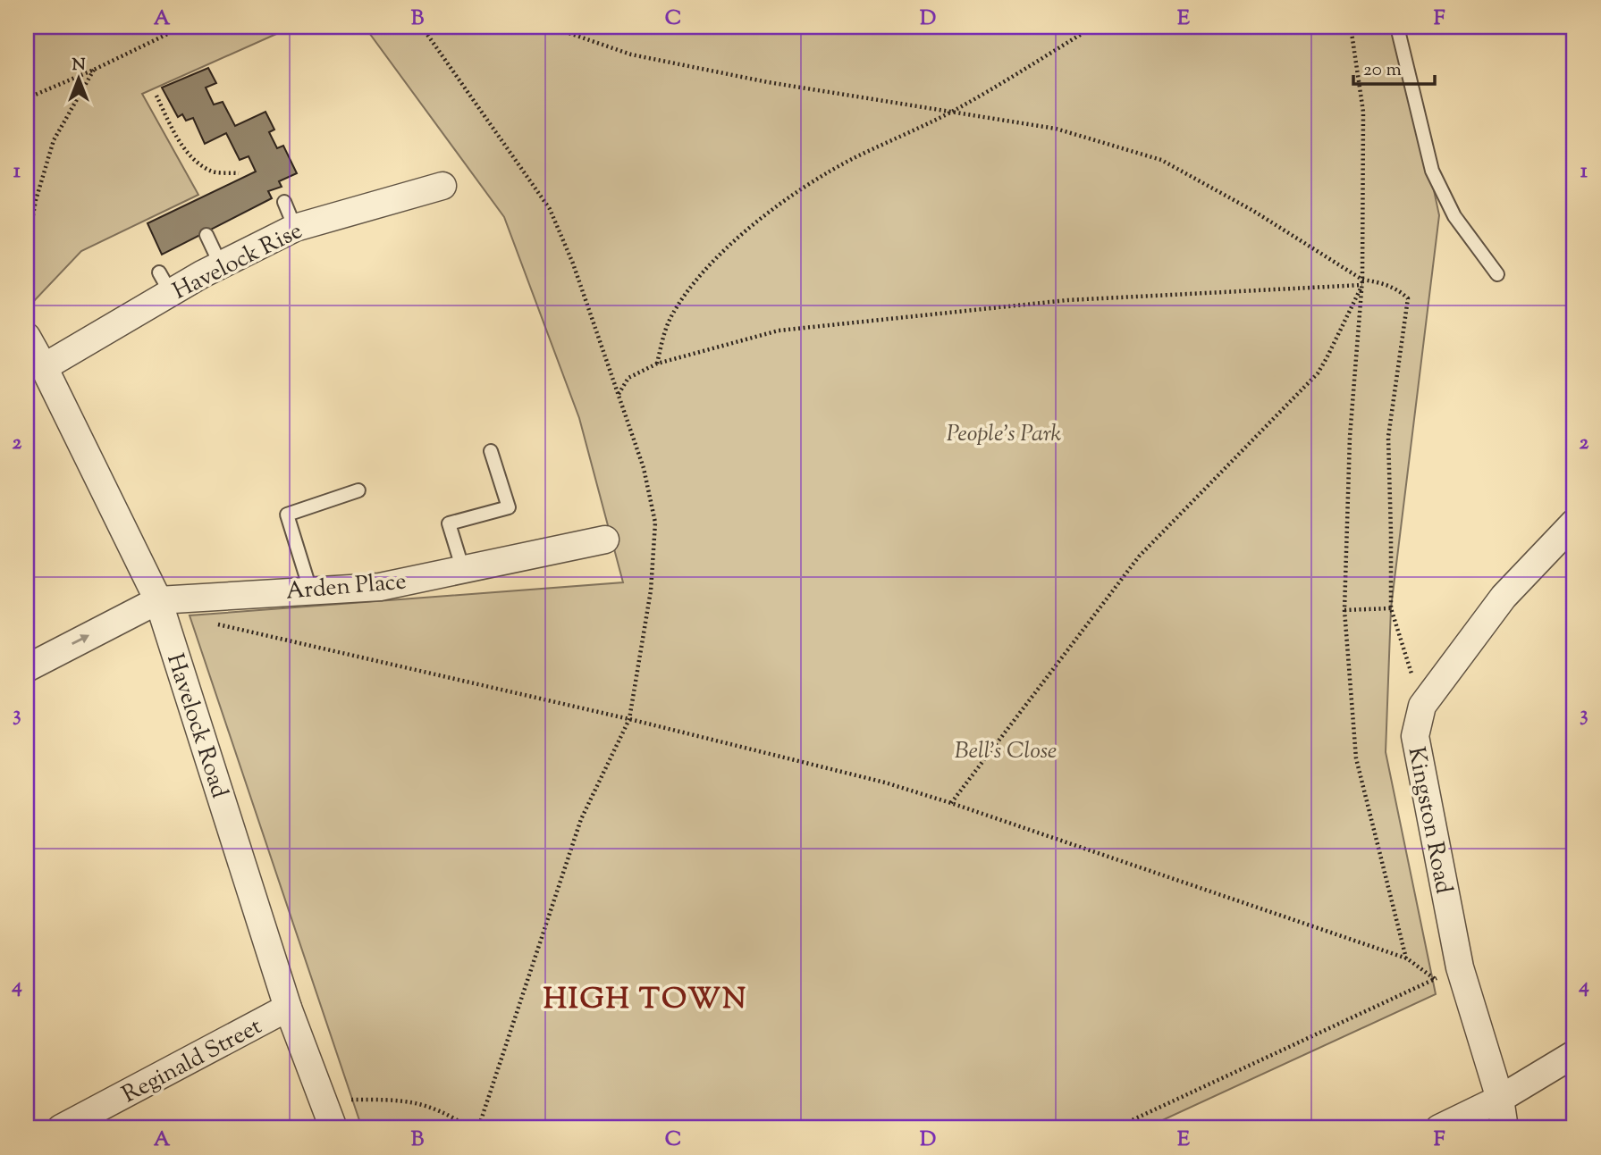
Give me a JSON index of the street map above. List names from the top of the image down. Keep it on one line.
{"streets":{"street":["Havelock Rise","Arden Place","Havelock Road","Kingston Road","Reginald Street"]},"crossings":[["Havelock Rise","Havelock Road"],["Arden Place","Havelock Road"],["Havelock Road","Reginald Street"]],"districts":["HIGH TOWN"],"parks":["People's Park","Bell's Close"],"scale_bar":"20 m","north":"top","grid":{"columns":["A","B","C","D","E","F"],"rows":["1","2","3","4"]}}
